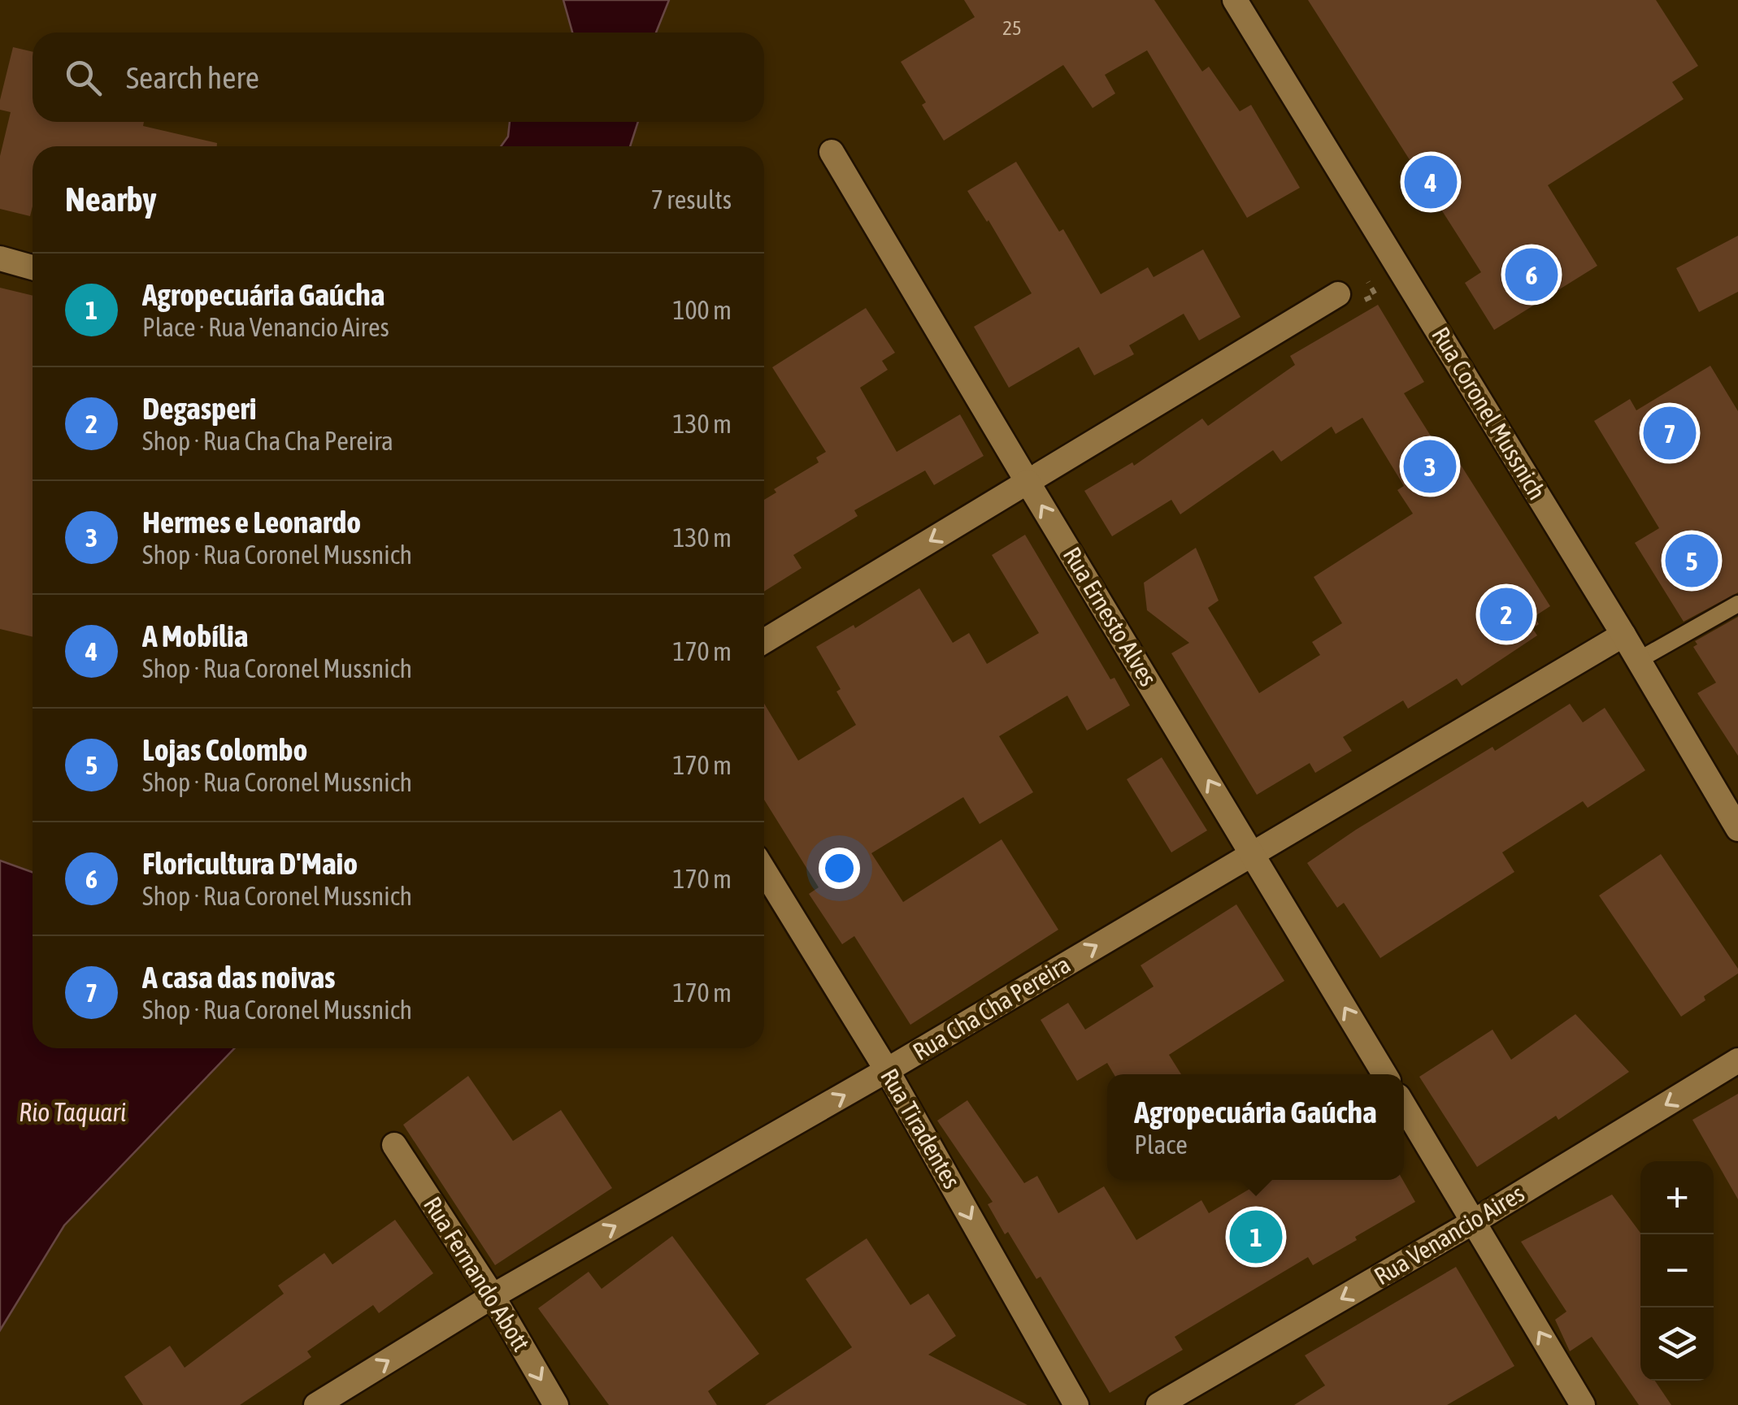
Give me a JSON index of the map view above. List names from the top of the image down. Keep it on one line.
{"streets":{"street":["Rua Coronel Mussnich","Rua Ernesto Alves","Rua Cha Cha Pereira","Rua Tiradentes","Rua Venancio Aires","Rua Fernando Abott"]},"crossings":[["Rua Coronel Mussnich","Rua Cha Cha Pereira"],["Rua Ernesto Alves","Rua Cha Cha Pereira"],["Rua Cha Cha Pereira","Rua Tiradentes"],["Rua Cha Cha Pereira","Rua Fernando Abott"]],"one_way":["Rua Ernesto Alves","Rua Cha Cha Pereira","Rua Tiradentes","Rua Venancio Aires","Rua Fernando Abott"],"water":["Rio Taquari"],"house_numbers":["25"],"page":{"search":"Search here","heading":["Nearby","7 results"],"pins":["4","6","7","3","5","2","1"],"list":[{"mark":"1","name":"Agropecuária Gaúcha","note":"Place · Rua Venancio Aires","value":"100 m"},{"mark":"2","name":"Degasperi","note":"Shop · Rua Cha Cha Pereira","value":"130 m"},{"mark":"3","name":"Hermes e Leonardo","note":"Shop · Rua Coronel Mussnich","value":"130 m"},{"mark":"4","name":"A Mobília","note":"Shop · Rua Coronel Mussnich","value":"170 m"},{"mark":"5","name":"Lojas Colombo","note":"Shop · Rua Coronel Mussnich","value":"170 m"},{"mark":"6","name":"Floricultura D'Maio","note":"Shop · Rua Coronel Mussnich","value":"170 m"},{"mark":"7","name":"A casa das noivas","note":"Shop · Rua Coronel Mussnich","value":"170 m"}],"popup":["Agropecuária Gaúcha","Place"],"map_buttons":["+","−"]}}
